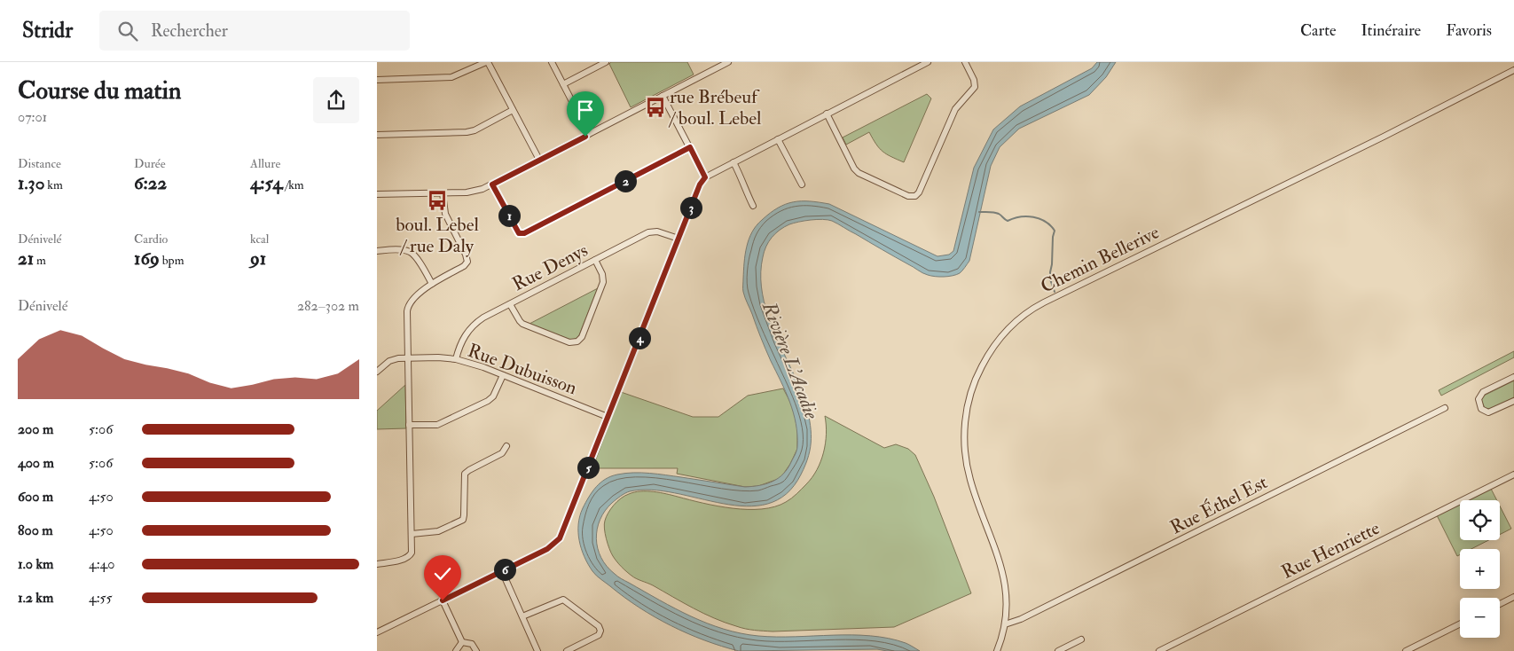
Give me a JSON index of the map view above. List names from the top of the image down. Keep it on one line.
{"streets":{"street":["Chemin Bellerive","Rue Denys","Rue Dubuisson","Rue Éthel Est","Rue Henriette"]},"crossings":[["Chemin Bellerive","Rue Éthel Est"],["Rue Denys","Rue Dubuisson"]],"water":["Rivière L'Acadie"],"places":{"bus stop":["rue Brébeuf / boul. Lebel","boul. Lebel / rue Daly"]},"page":{"header":"Stridr","search":"Rechercher","nav":["Carte","Itinéraire","Favoris"],"heading":["Course du matin","07:01"],"stats":[["Distance","1.30 km"],["Durée","6:22"],["Allure","4:54 /km"],["Dénivelé","21 m"],["Cardio","169 bpm"],["kcal","91"]],"pins":["2","3","1","4","5","6"],"chart":["Dénivelé","282–302 m"],"list":[{"name":"200 m","note":"5:06"},{"name":"400 m","note":"5:06"},{"name":"600 m","note":"4:50"},{"name":"800 m","note":"4:50"},{"name":"1.0 km","note":"4:40"},{"name":"1.2 km","note":"4:55"}],"map_buttons":["+","−"]}}
